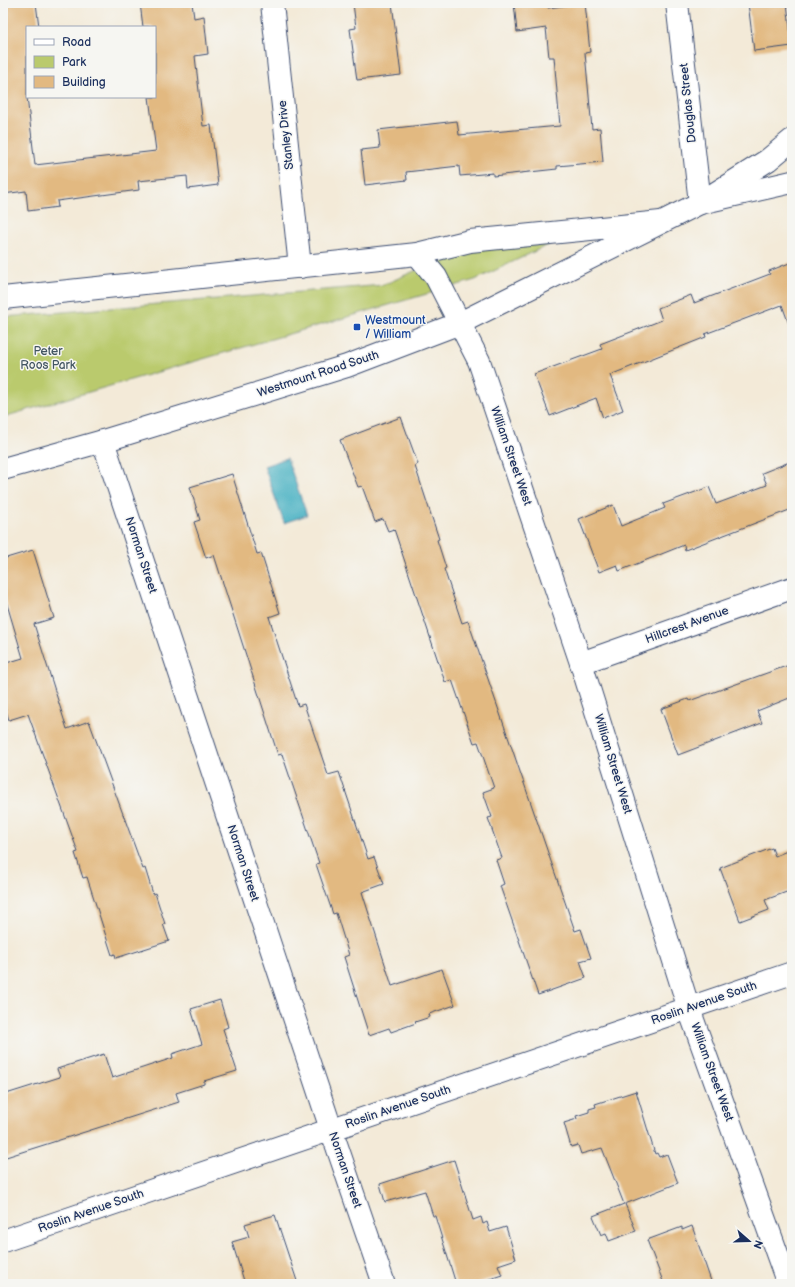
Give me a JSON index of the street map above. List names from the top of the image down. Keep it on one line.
{"streets":{"street":["Douglas Street","Stanley Drive","Westmount Road South","William Street West","Norman Street","Hillcrest Avenue","Roslin Avenue South"]},"crossings":[["Douglas Street","Westmount Road South"],["Stanley Drive","Westmount Road South"],["Westmount Road South","William Street West"],["Westmount Road South","Norman Street"],["William Street West","Hillcrest Avenue"],["William Street West","Roslin Avenue South"],["Norman Street","Roslin Avenue South"]],"parks":["Peter Roos Park"],"places":{"transit":["Westmount / William"]},"legend":["Road","Park","Building"],"north":"right"}
